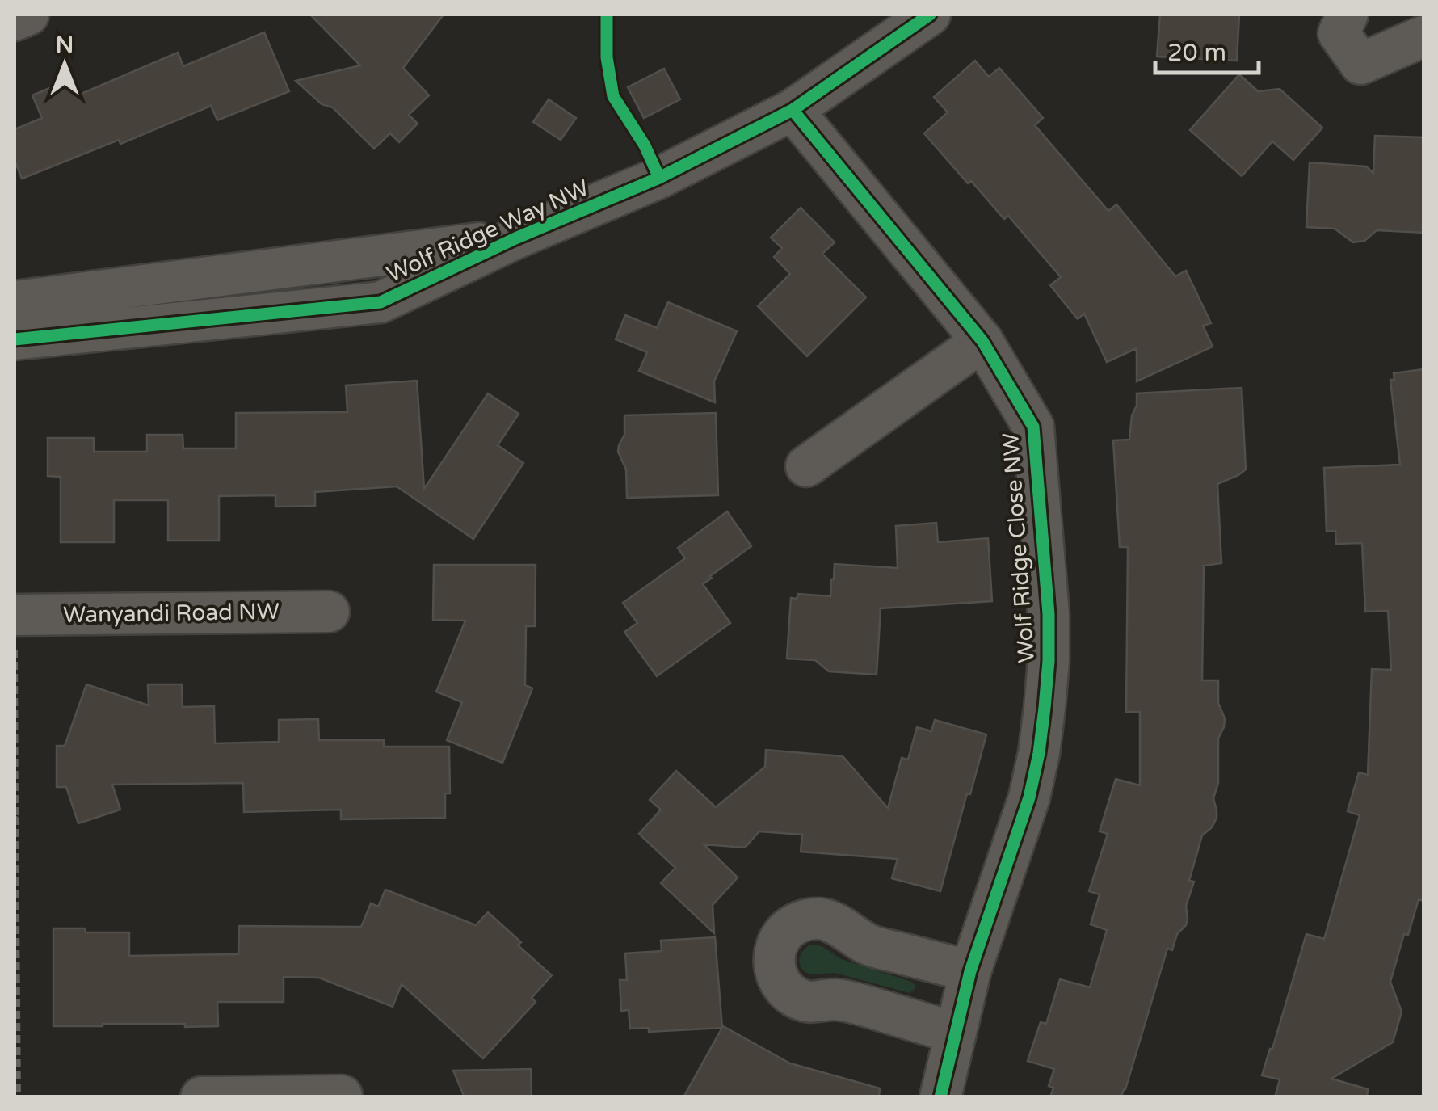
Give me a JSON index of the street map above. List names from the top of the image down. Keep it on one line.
{"streets":{"street":["Wolf Ridge Way NW","Wolf Ridge Close NW","Wanyandi Road NW"]},"crossings":[["Wolf Ridge Way NW","Wolf Ridge Close NW"]],"scale_bar":"20 m","north":"top"}
